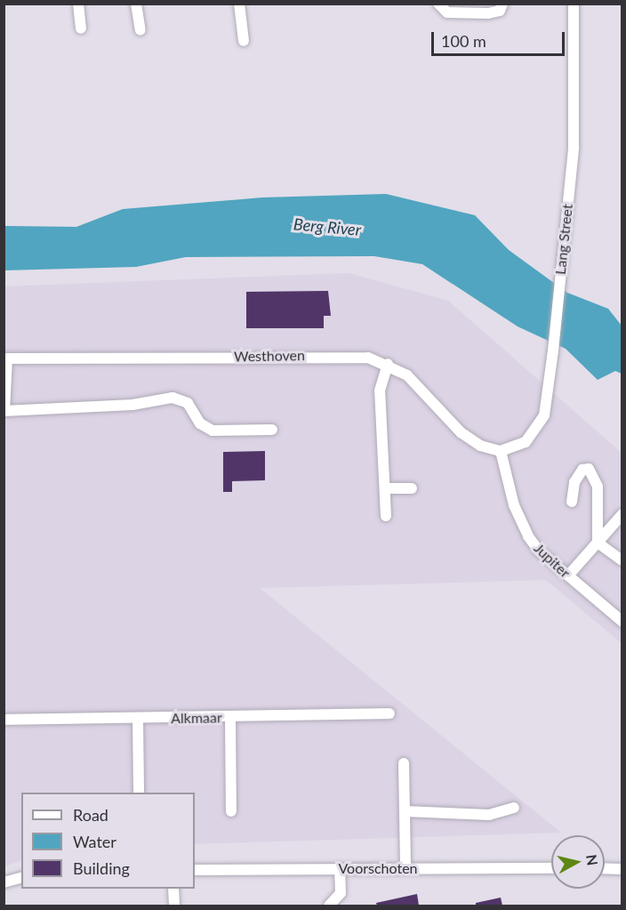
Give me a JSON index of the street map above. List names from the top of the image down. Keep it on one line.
{"streets":{"street":["Lang Street","Westhoven","Jupiter","Alkmaar","Voorschoten"]},"crossings":[["Lang Street","Westhoven"],["Lang Street","Jupiter"],["Westhoven","Jupiter"]],"water":["Berg River"],"legend":["Road","Water","Building"],"scale_bar":"100 m","north":"right"}
